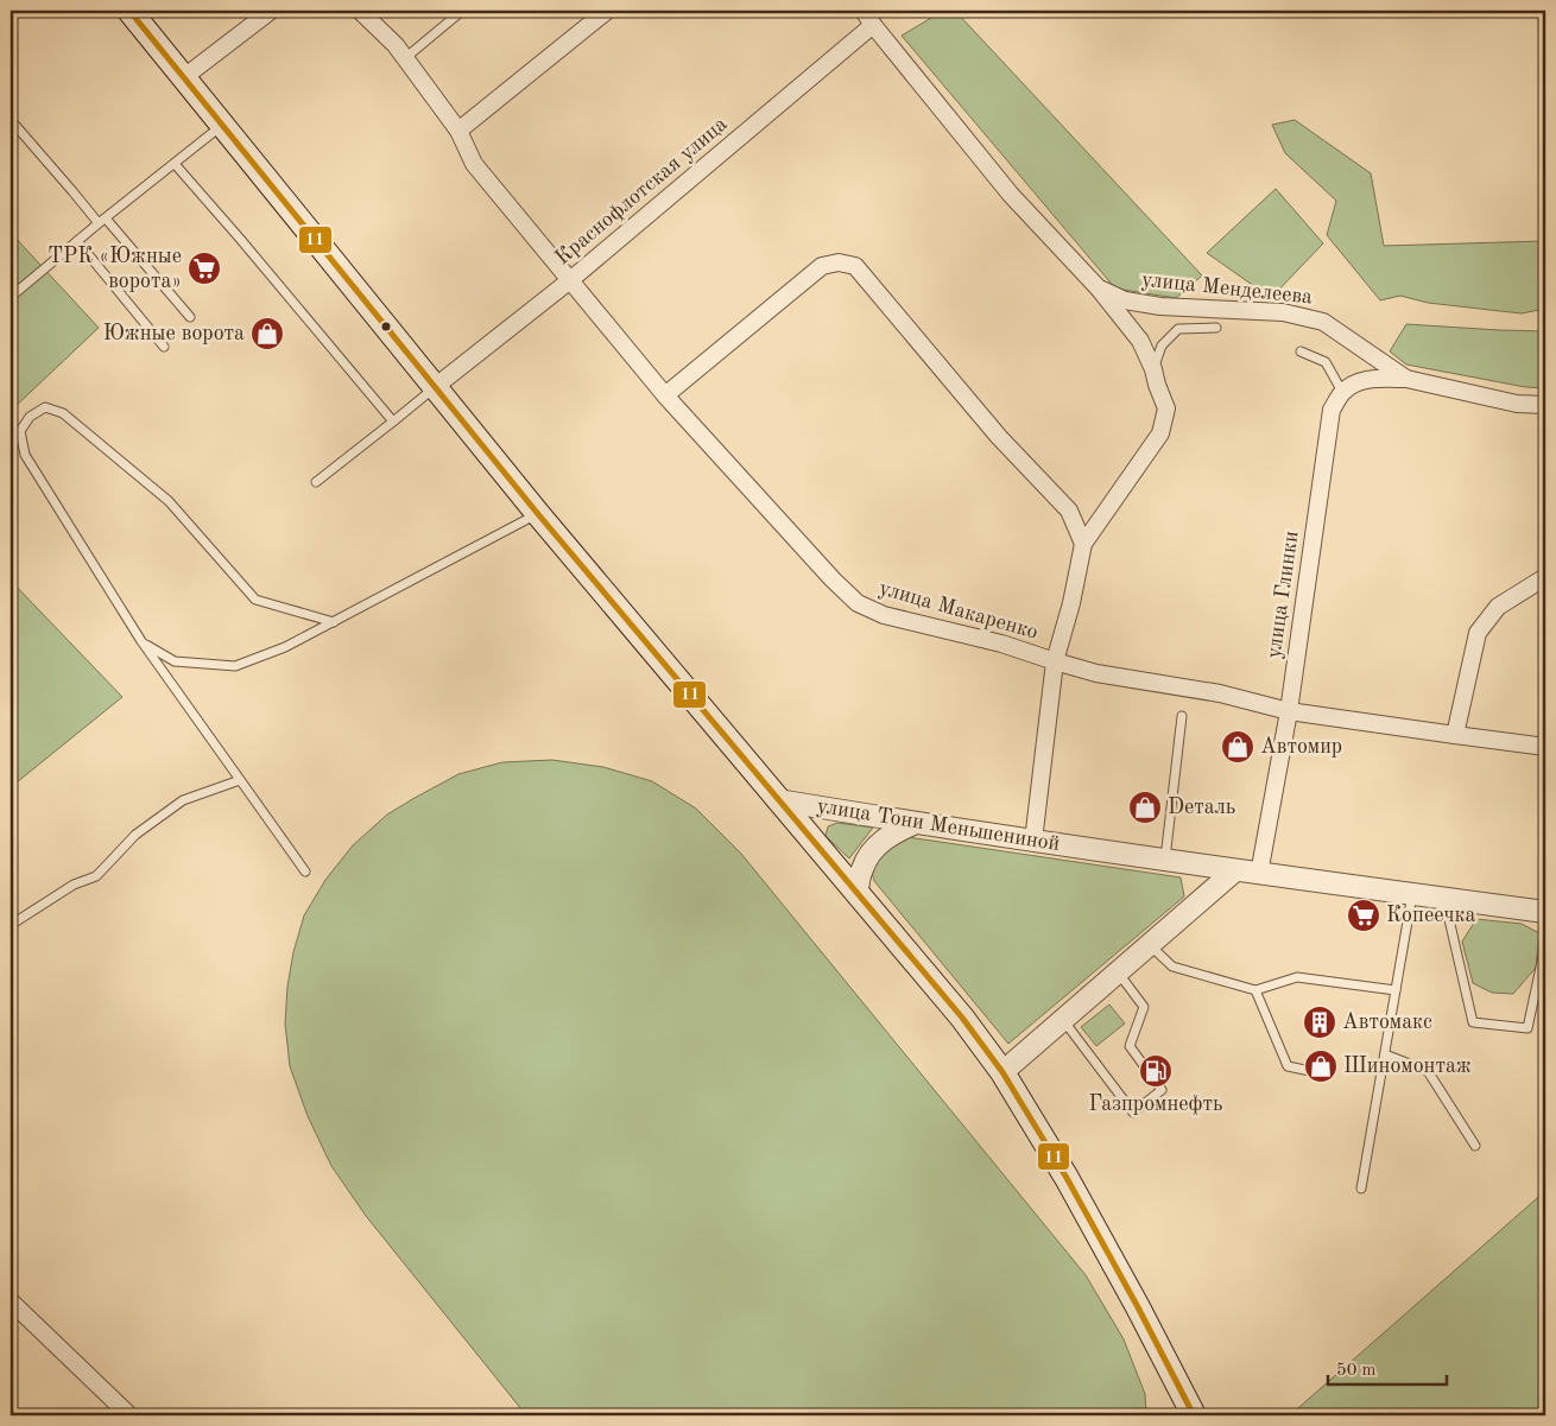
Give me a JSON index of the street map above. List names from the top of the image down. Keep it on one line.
{"streets":{"street":["Краснофлотская улица","улица Менделеева","улица Глинки","улица Макаренко","улица Тони Меньшениной"]},"crossings":[["Краснофлотская улица","улица Менделеева"],["Краснофлотская улица","улица Макаренко"],["улица Глинки","улица Макаренко"],["улица Глинки","улица Тони Меньшениной"]],"places":{"supermarket":["ТРК «Южные ворота»","Копеечка"],"shop":["Южные ворота","Автомир","Dеталь","Шиномонтаж"],"building":["Автомакс"],"fuel station":["Газпромнефть"]},"lines":["transit line 11"],"scale_bar":"50 m"}
